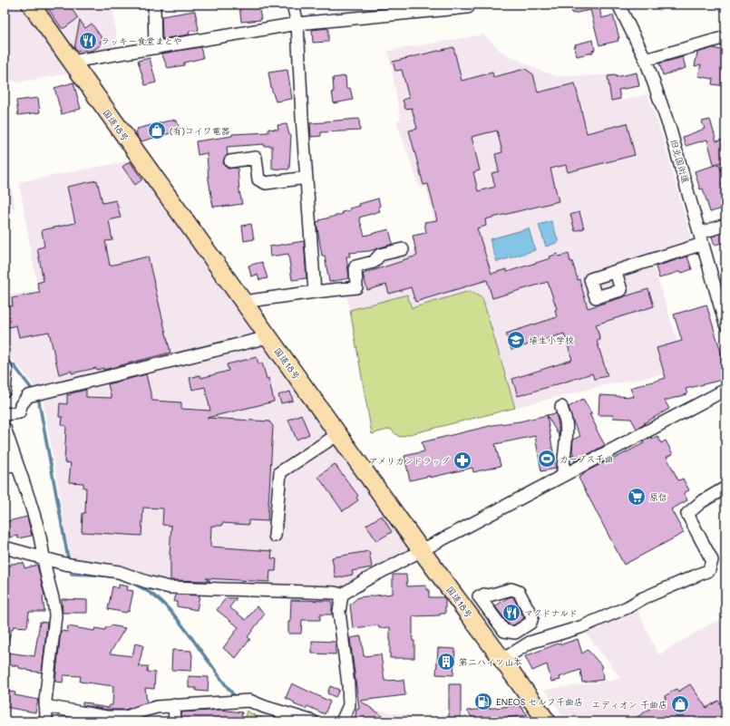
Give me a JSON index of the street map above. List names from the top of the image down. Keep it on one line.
{"streets":{"highway":["国道18号"],"street":["旧北国街道"]},"places":{"restaurant":["ラッキー食堂まとや","マクドナルド"],"shop":["(有)コイワ電器","エディオン 千曲店"],"school or university":["埴生小学校"],"sports":["カーブス千曲"],"pharmacy":["アメリカンドラッグ"],"supermarket":["原信"],"building":["第二ハイツ山本"],"fuel station":["ENEOS セルフ千曲店"]}}
